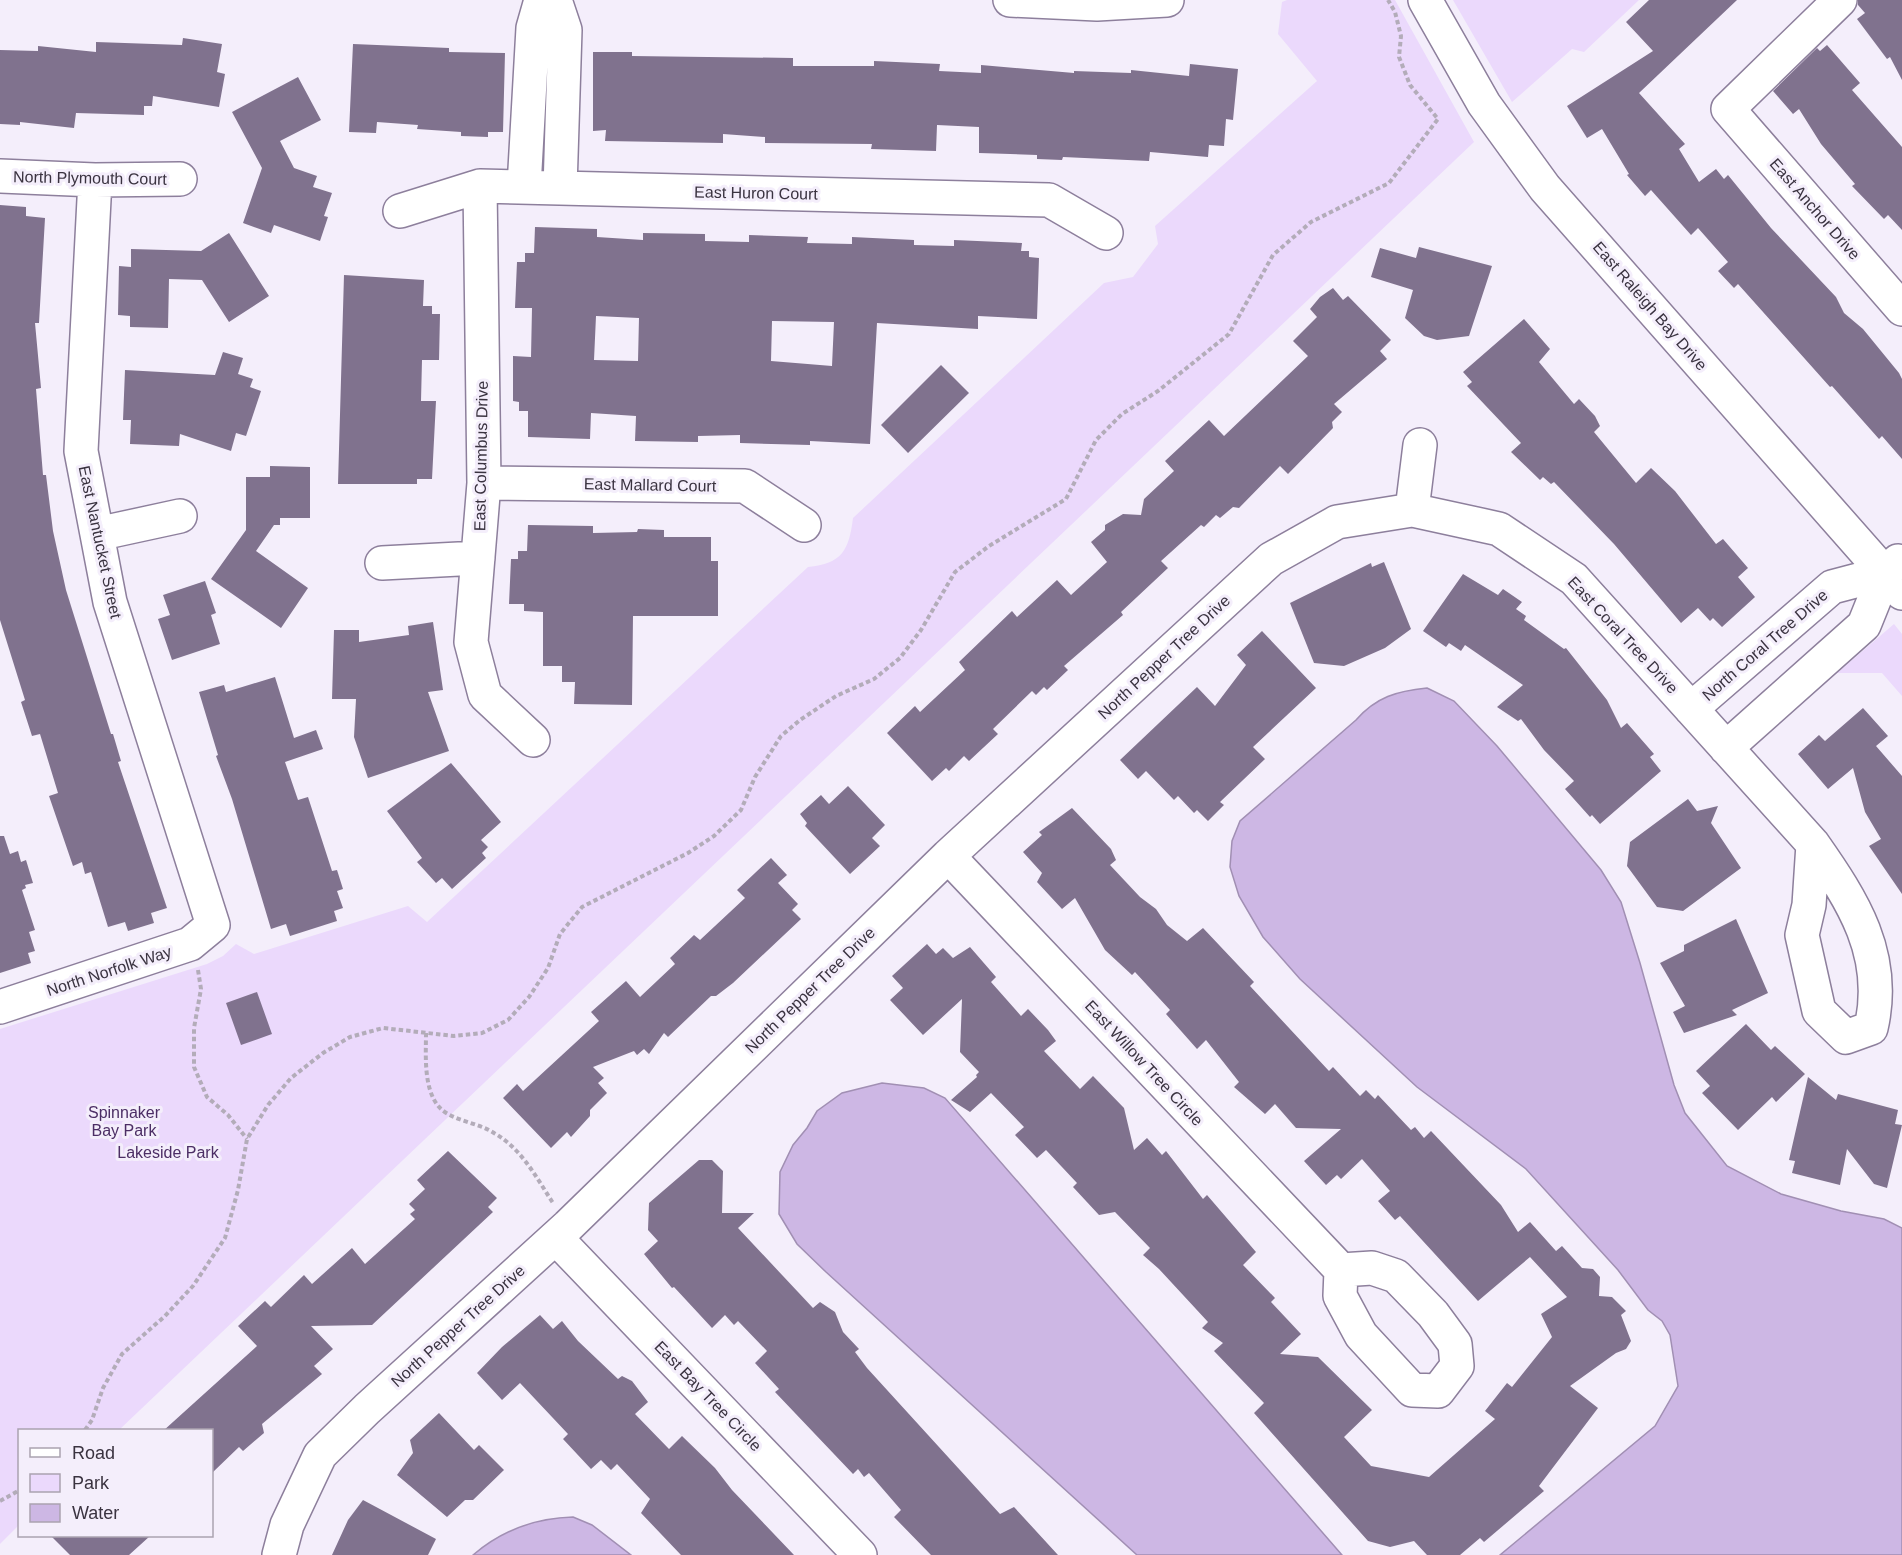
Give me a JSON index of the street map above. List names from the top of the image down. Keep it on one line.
{"streets":{"street":["North Plymouth Court","East Huron Court","East Anchor Drive","East Raleigh Bay Drive","East Columbus Drive","East Mallard Court","East Nantucket Street","East Coral Tree Drive","North Coral Tree Drive","North Pepper Tree Drive","North Norfolk Way","East Willow Tree Circle","East Bay Tree Circle"]},"crossings":[["North Plymouth Court","East Nantucket Street"],["East Huron Court","East Columbus Drive"],["East Raleigh Bay Drive","North Coral Tree Drive"],["East Columbus Drive","East Mallard Court"],["East Nantucket Street","North Norfolk Way"],["East Coral Tree Drive","North Coral Tree Drive"],["East Coral Tree Drive","North Pepper Tree Drive"],["North Pepper Tree Drive","East Willow Tree Circle"],["North Pepper Tree Drive","East Bay Tree Circle"]],"parks":["Spinnaker Bay Park","Lakeside Park"],"legend":["Road","Park","Water"]}
